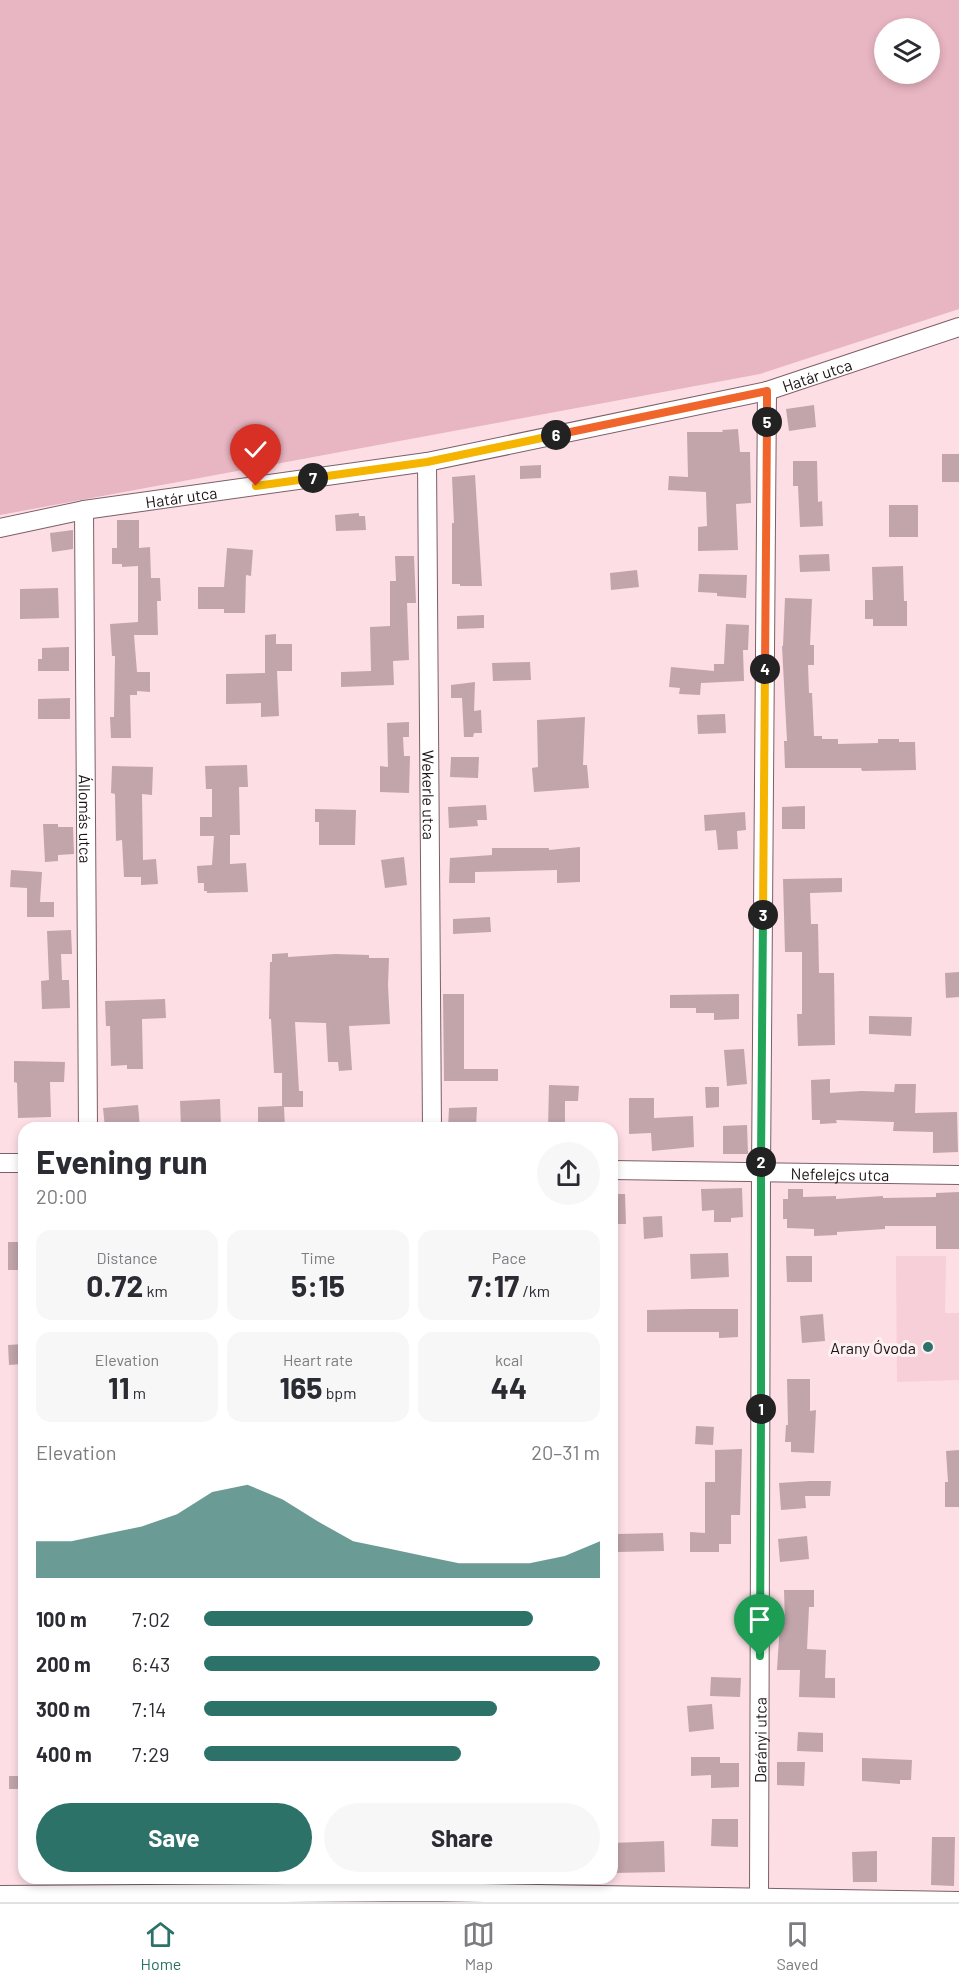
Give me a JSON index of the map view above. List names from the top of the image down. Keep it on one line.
{"streets":{"street":["Határ utca","Wekerle utca","Állomás utca","Nefelejcs utca","Darányi utca"]},"crossings":[["Határ utca","Wekerle utca"],["Határ utca","Állomás utca"],["Határ utca","Darányi utca"],["Nefelejcs utca","Darányi utca"]],"places":["Arany Óvoda"],"page":{"pins":["5","6","7","4","3","2","1"],"heading":["Evening run","20:00"],"stats":[["Distance","0.72 km"],["Time","5:15"],["Pace","7:17 /km"],["Elevation","11 m"],["Heart rate","165 bpm"],["kcal","44"]],"chart":["Elevation","20–31 m"],"list":[{"name":"100 m","note":"7:02"},{"name":"200 m","note":"6:43"},{"name":"300 m","note":"7:14"},{"name":"400 m","note":"7:29"}],"buttons":["Save","Share"],"tabs":["Home","Map","Saved"]}}
